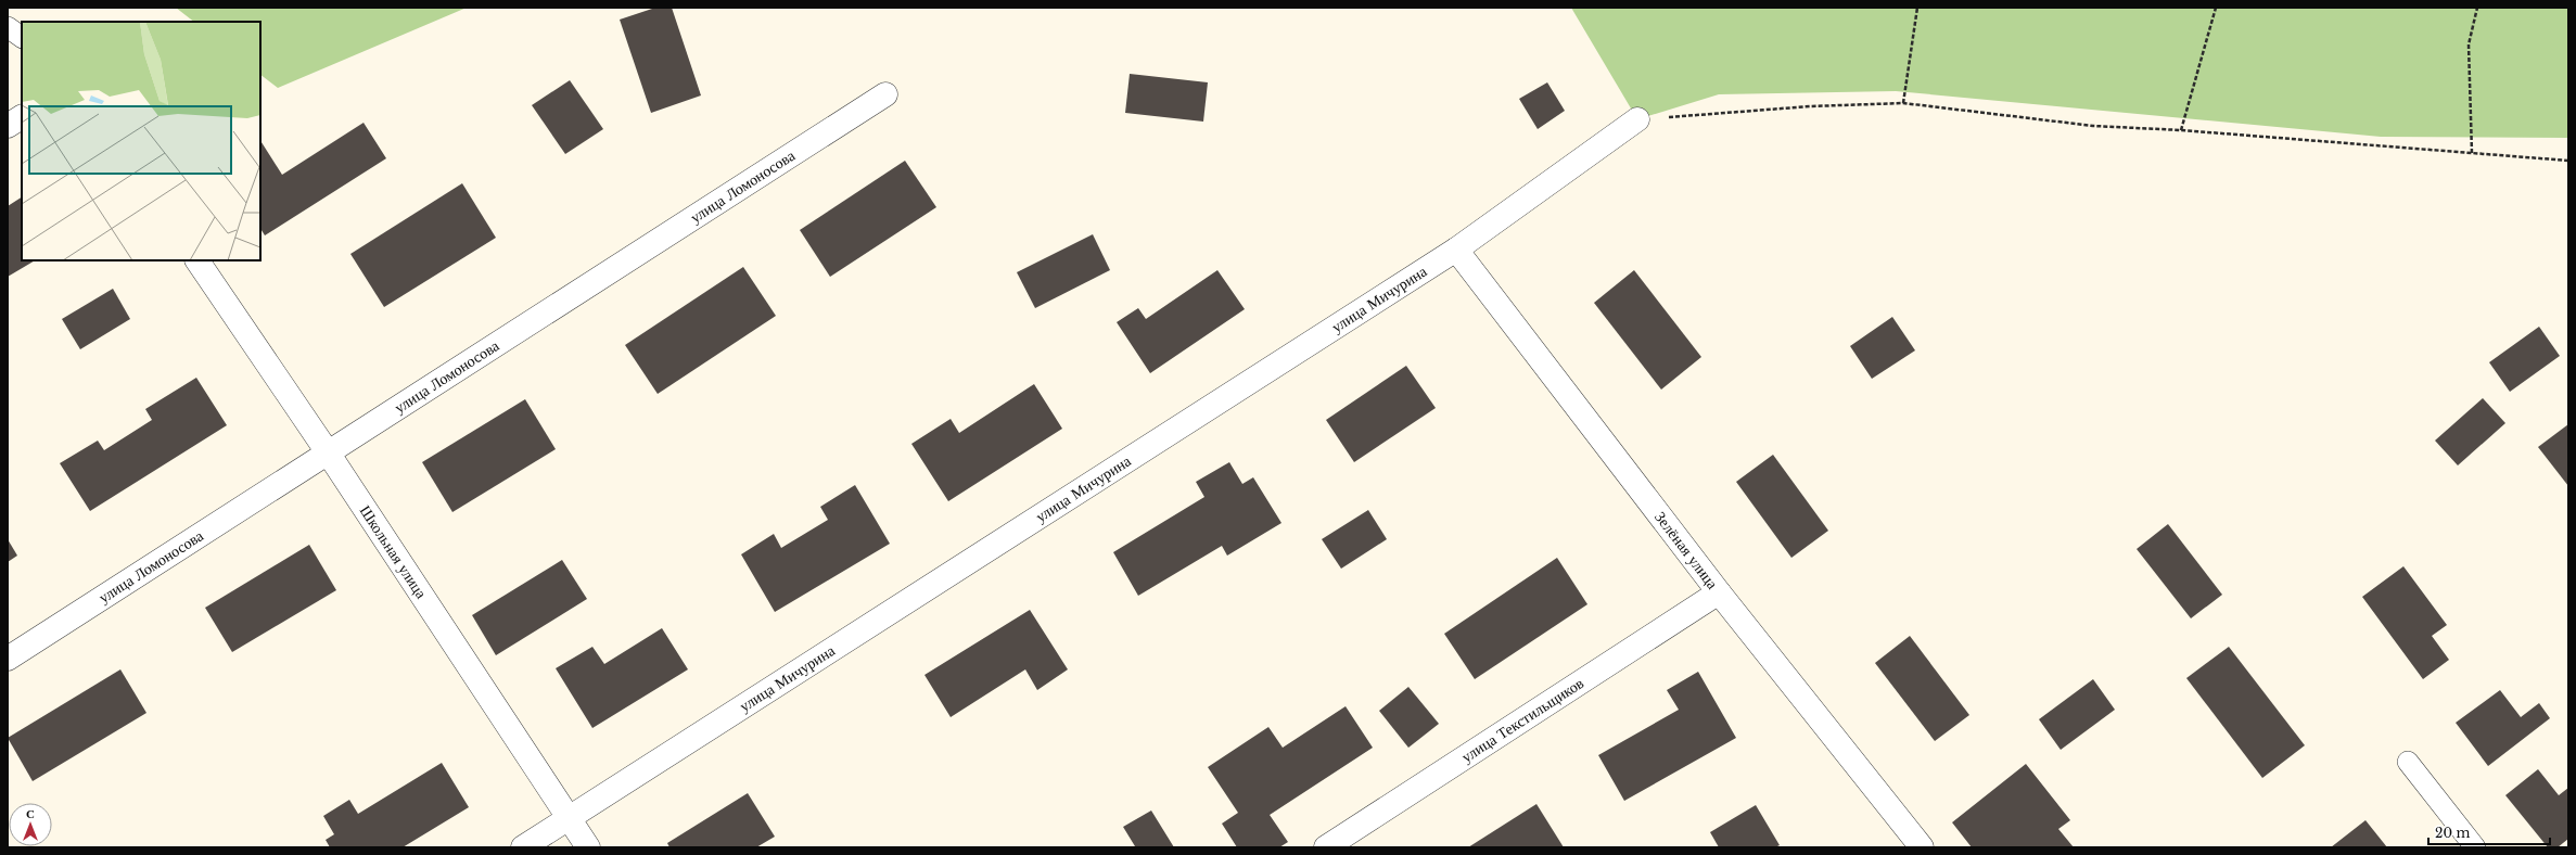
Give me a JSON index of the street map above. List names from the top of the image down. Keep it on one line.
{"streets":{"street":["улица Ломоносова","улица Мичурина","Зелёная улица","Школьная улица","улица Текстильщиков"]},"crossings":[["улица Ломоносова","Школьная улица"],["улица Мичурина","Зелёная улица"],["улица Мичурина","Школьная улица"],["Зелёная улица","улица Текстильщиков"]],"scale_bar":"20 m","north":"top"}
